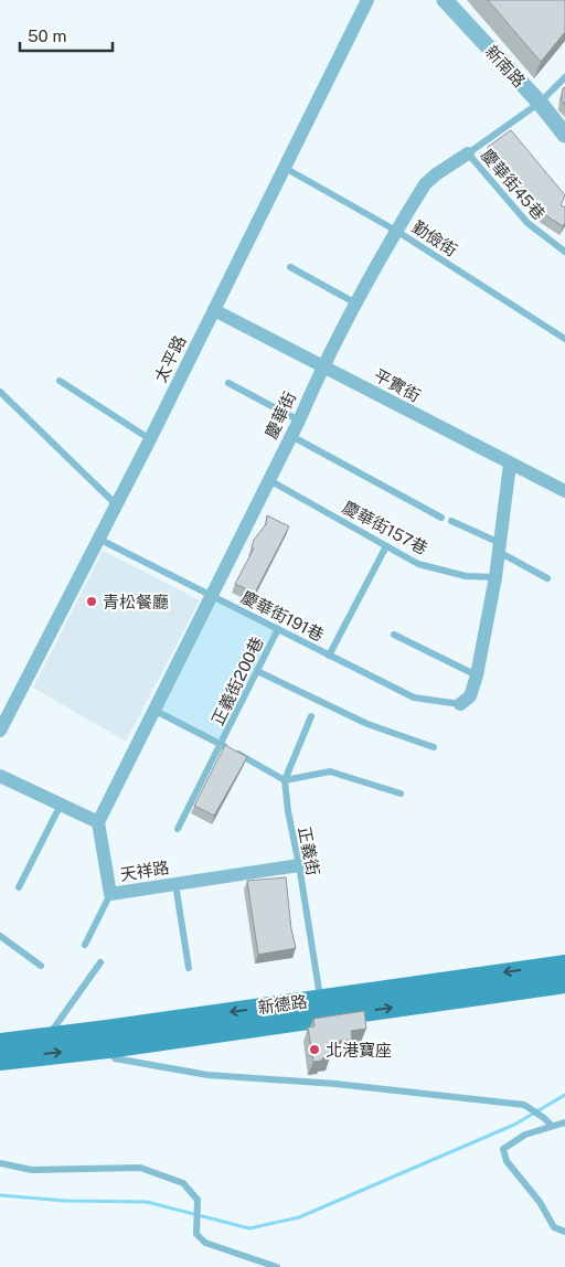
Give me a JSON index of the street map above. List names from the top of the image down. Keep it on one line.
{"streets":{"main road":["新德路"],"street":["新南路","太平路","平實街","慶華街","天祥路"],"lane":["慶華街45巷","勤儉街","慶華街157巷","慶華街191巷","正義街200巷","正義街"]},"crossings":[["新南路","慶華街"],["慶華街45巷","慶華街"],["勤儉街","太平路"],["勤儉街","慶華街"],["太平路","平實街"],["太平路","慶華街191巷"],["平實街","慶華街"],["慶華街","慶華街157巷"],["慶華街","慶華街191巷"],["慶華街","天祥路"],["慶華街191巷","正義街200巷"],["正義街","天祥路"],["正義街","新德路"]],"places":["青松餐廳","北港寶座"],"scale_bar":"50 m"}
